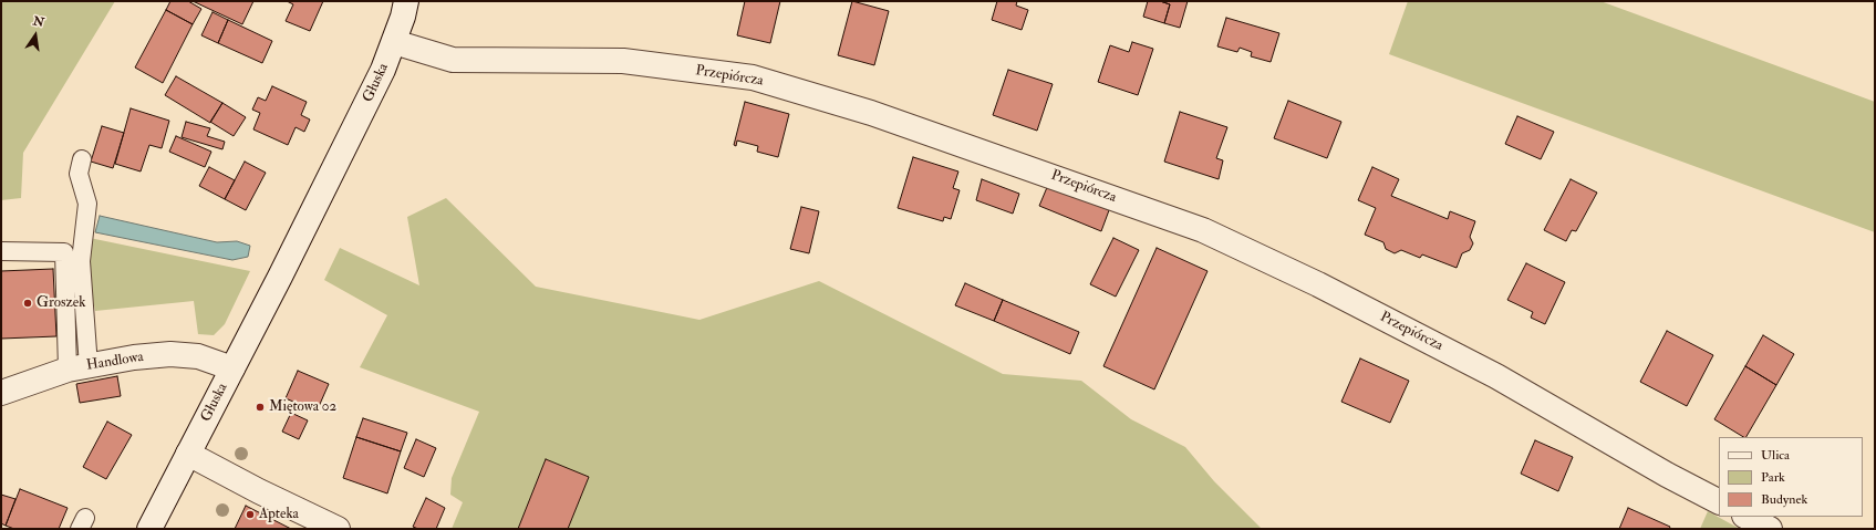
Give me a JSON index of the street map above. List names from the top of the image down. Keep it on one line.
{"streets":{"street":["Przepiórcza","Głuska","Handlowa"]},"crossings":[["Przepiórcza","Głuska"],["Głuska","Handlowa"]],"places":["Groszek","Miętowa 02","Apteka"],"legend":["Ulica","Park","Budynek"],"north":"top"}
